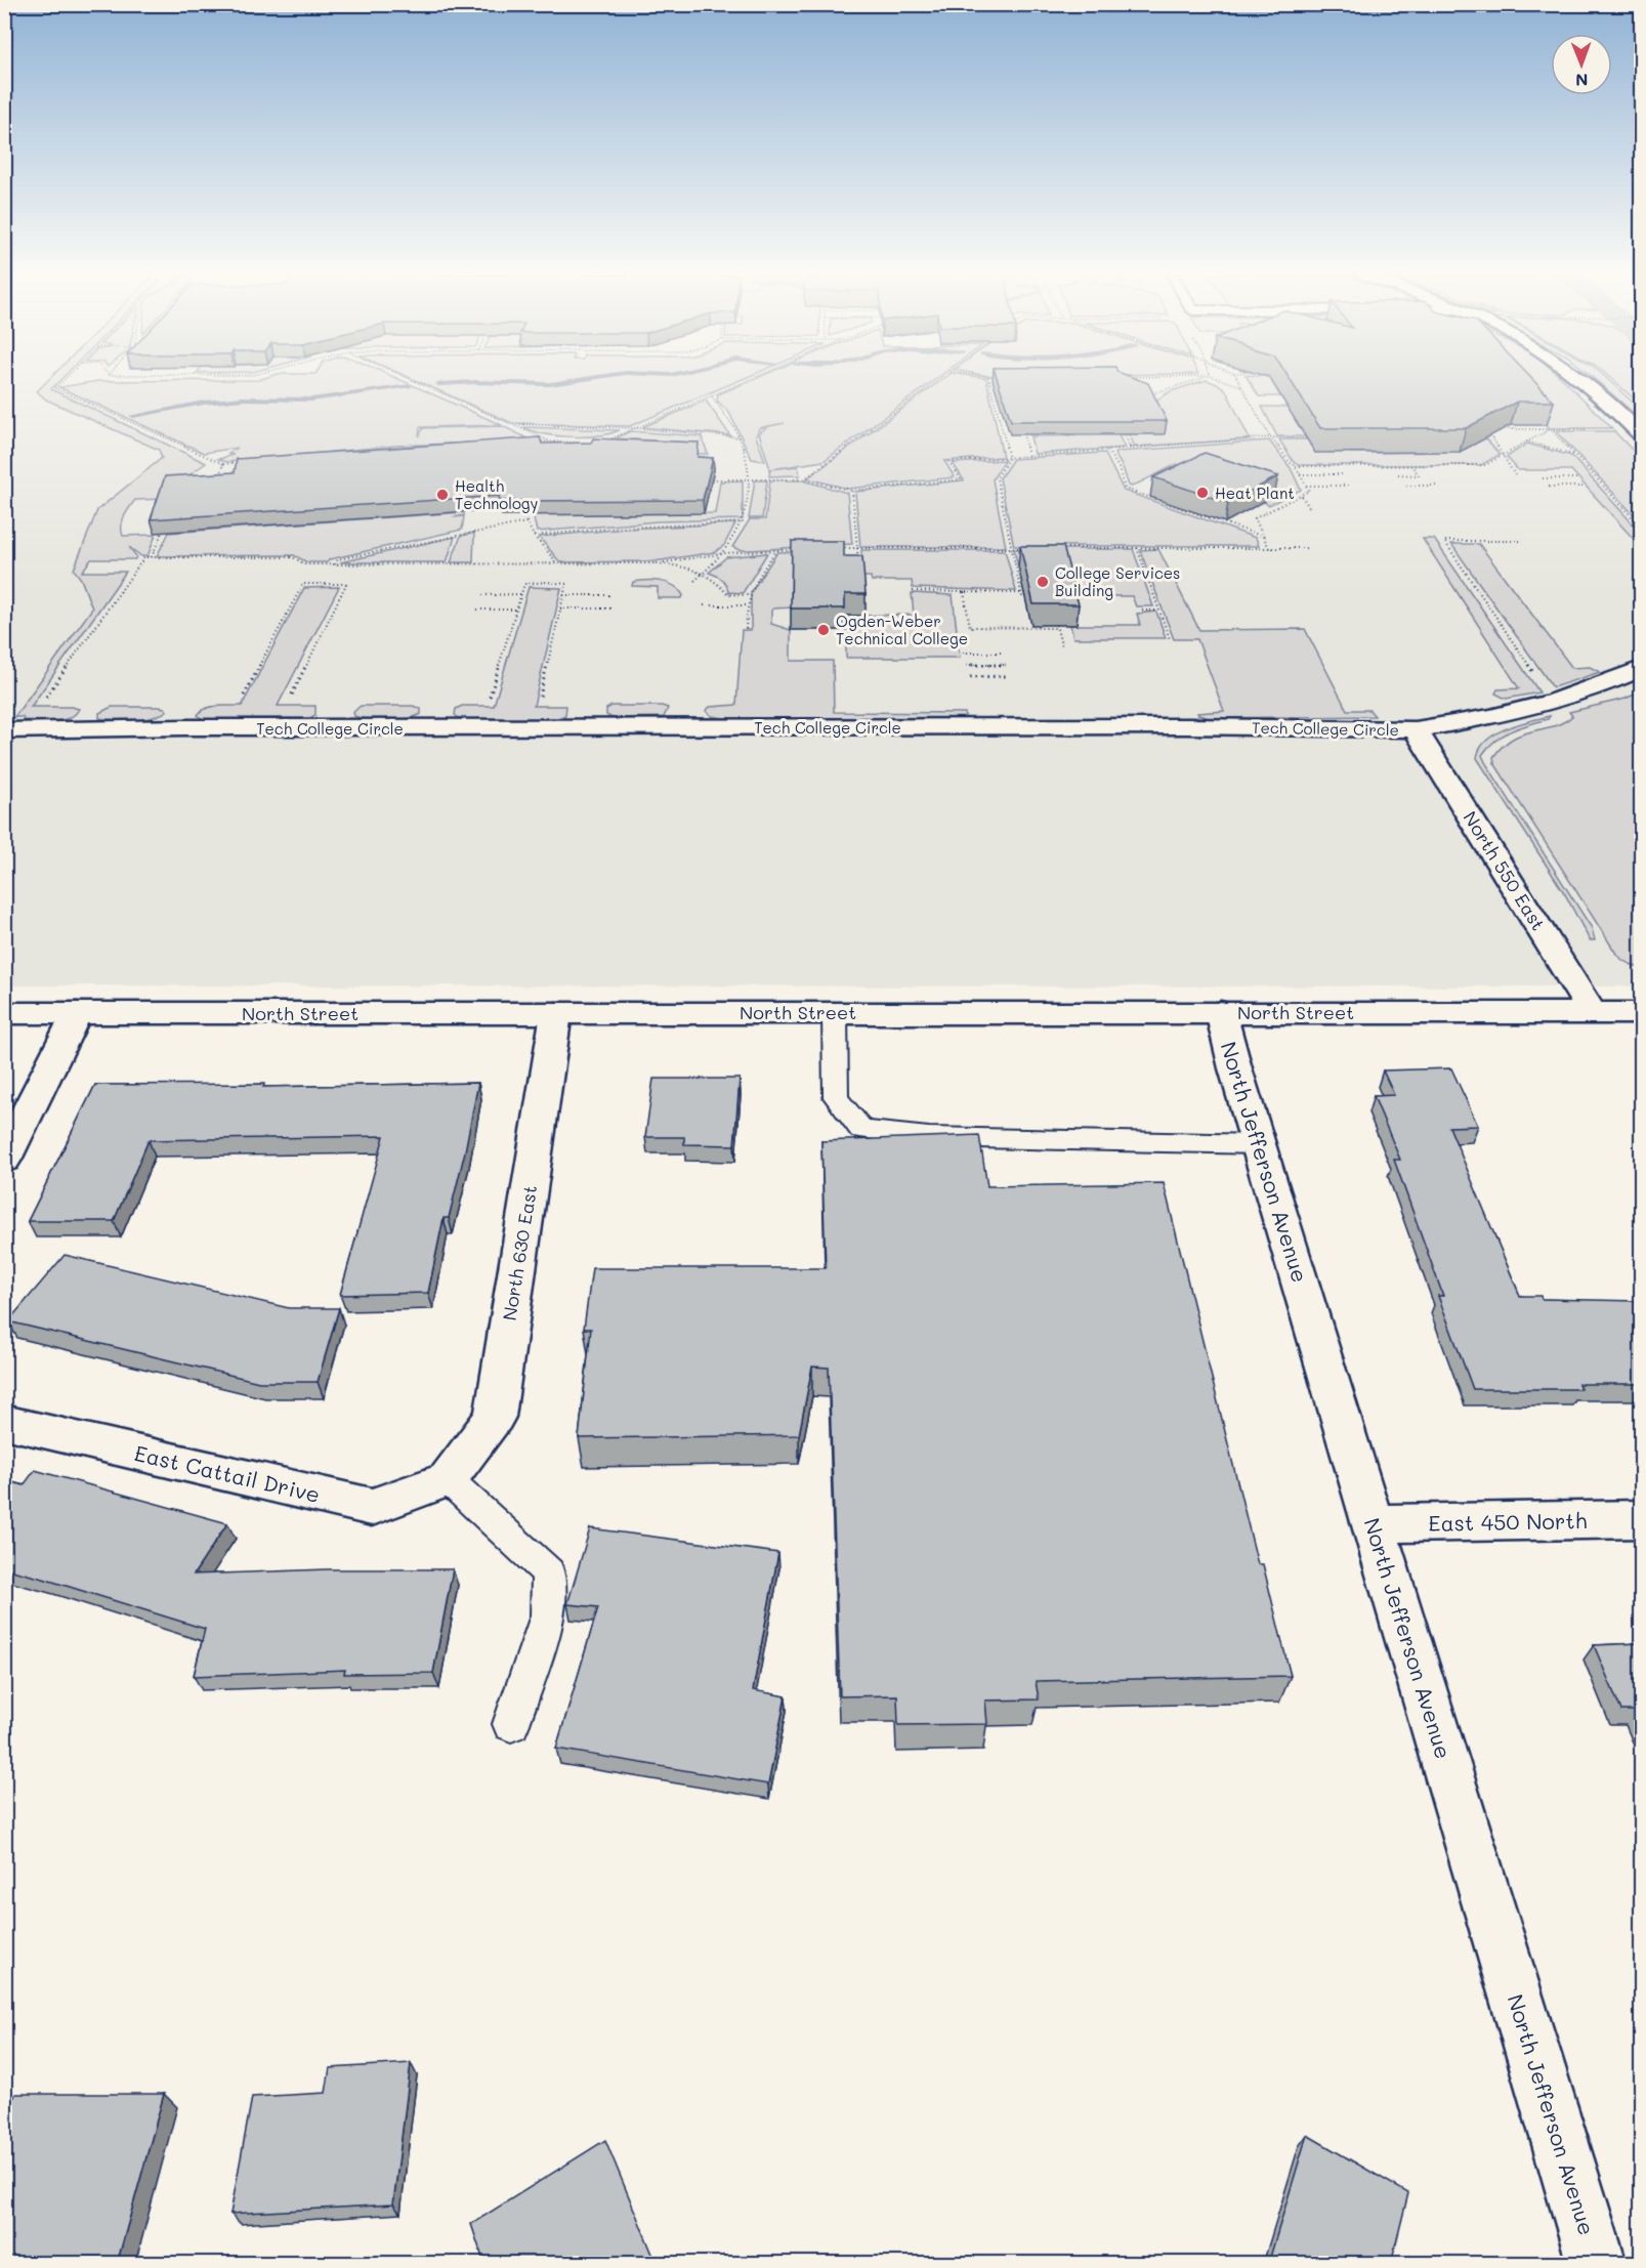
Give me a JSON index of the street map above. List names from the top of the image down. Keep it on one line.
{"streets":{"street":["Tech College Circle","North 550 East","North Street","North Jefferson Avenue","North 630 East","East Cattail Drive","East 450 North"]},"crossings":[["Tech College Circle","North 550 East"],["North 550 East","North Street"],["North Street","North Jefferson Avenue"],["North Street","North 630 East"],["North Jefferson Avenue","East 450 North"],["North 630 East","East Cattail Drive"]],"places":["Heat Plant","Health Technology","College Services Building","Ogden-Weber Technical College"],"north":"bottom"}
